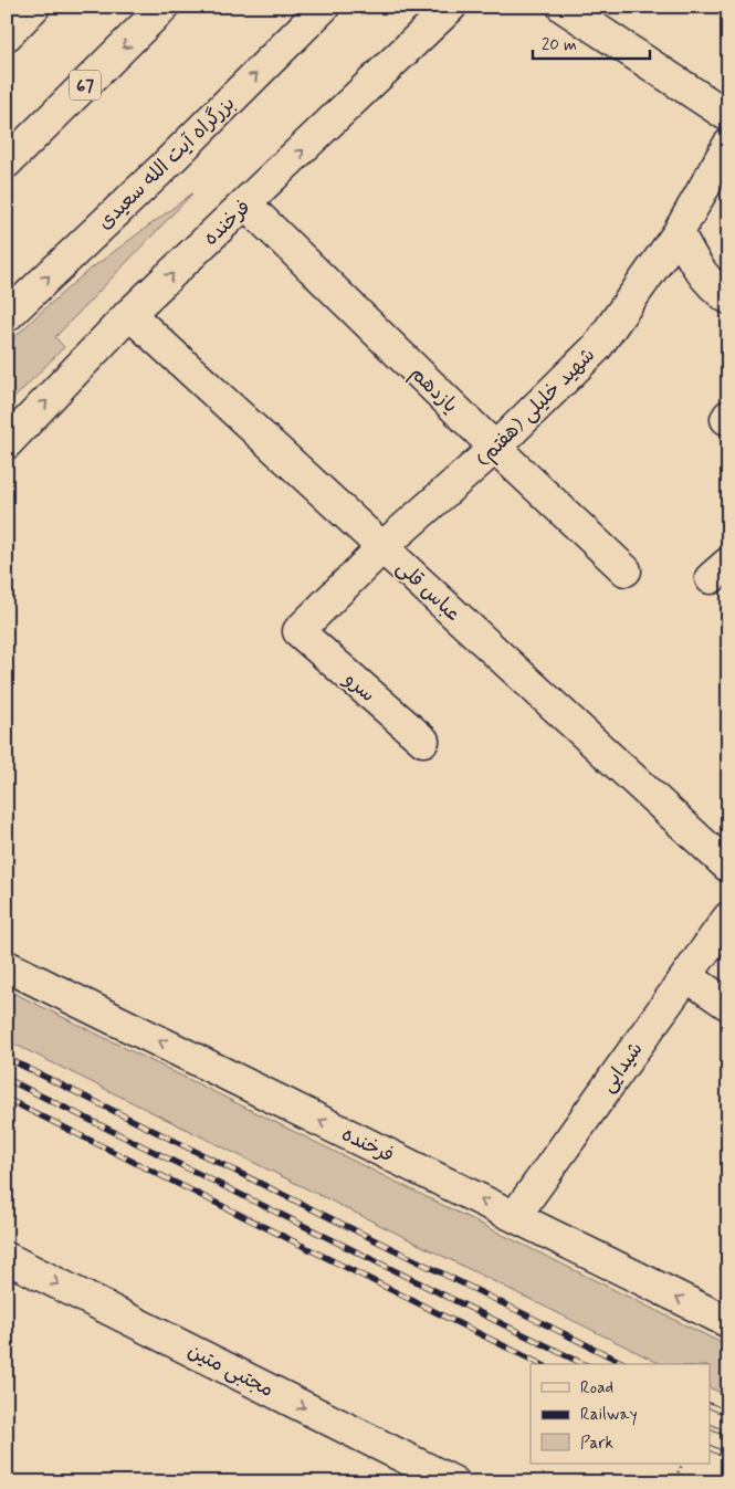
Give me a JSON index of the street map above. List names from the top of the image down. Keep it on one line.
{"streets":{"main road":["67","بزرگراه آیت الله سعیدی","فرخنده","یازدهم","شهید خلیلی (هفتم)","عباس قلی","سرو","شیدایی","مجتبی متین"]},"crossings":[["فرخنده","یازدهم"],["فرخنده","عباس قلی"],["فرخنده","شیدایی"],["یازدهم","شهید خلیلی (هفتم)"],["شهید خلیلی (هفتم)","عباس قلی"],["شهید خلیلی (هفتم)","سرو"]],"one_way":["مجتبی متین"],"legend":["Road","Railway","Park"],"scale_bar":"20 m"}
